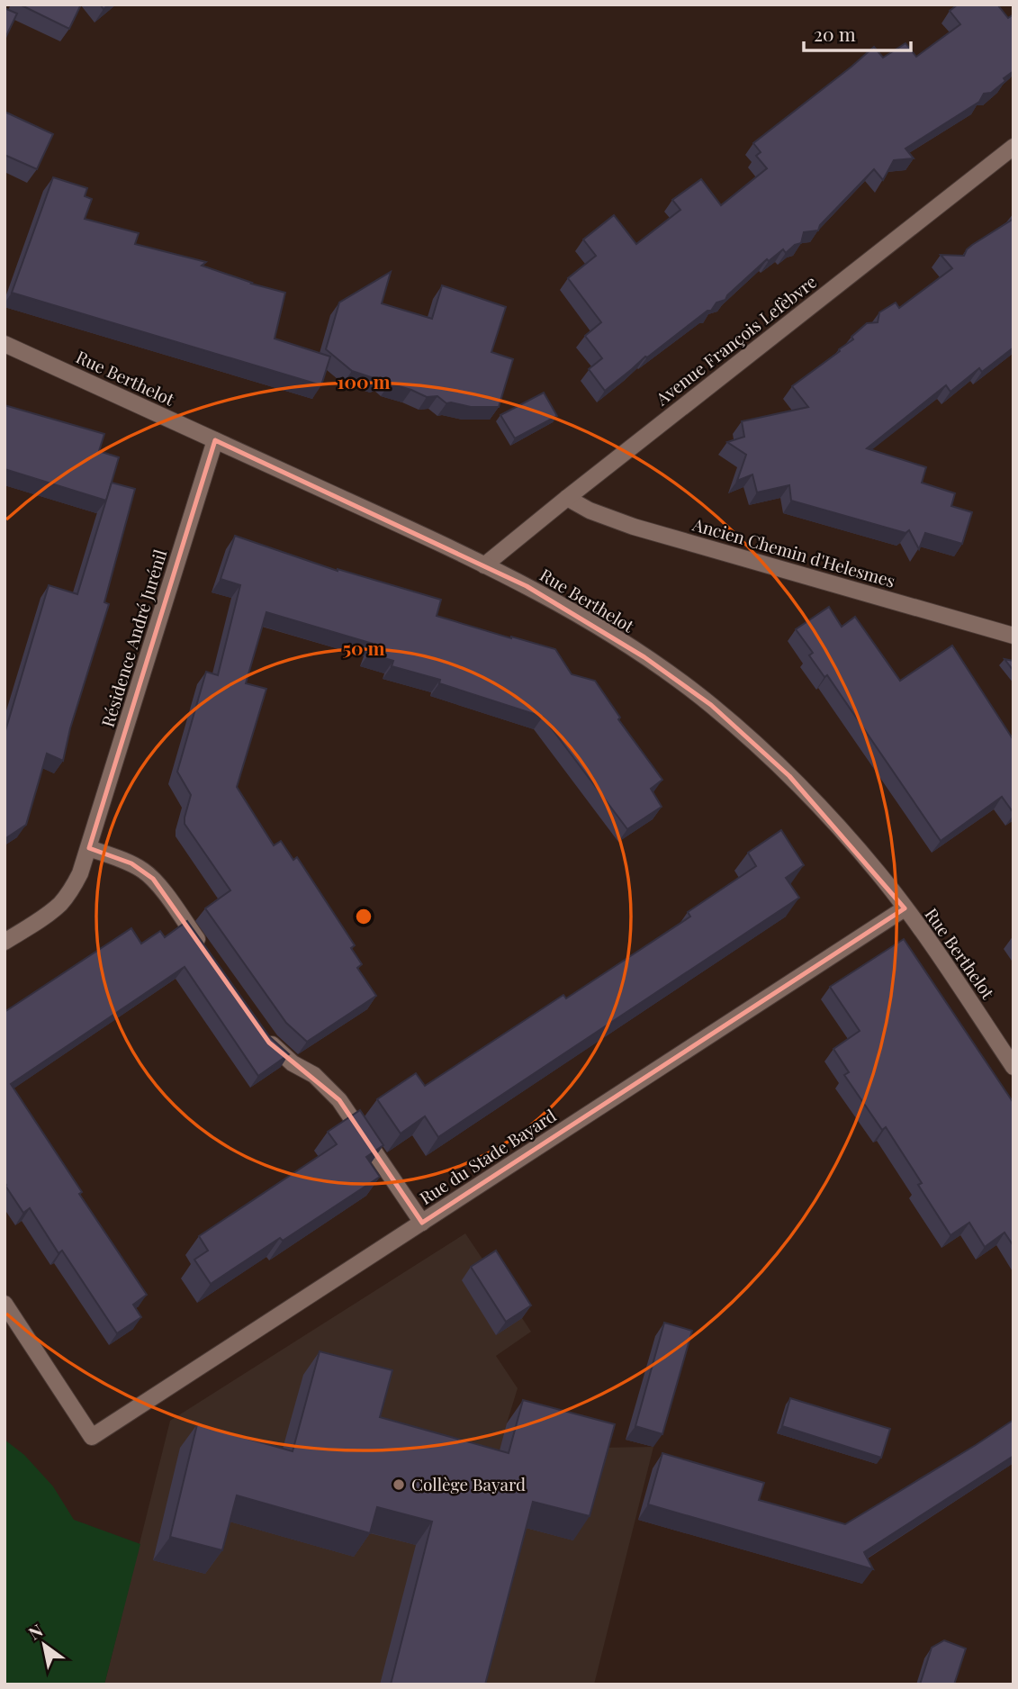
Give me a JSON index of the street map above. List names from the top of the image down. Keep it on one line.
{"streets":{"street":["Avenue François Lefèbvre","Rue Berthelot","Ancien Chemin d'Helesmes","Résidence André Jurénil","Rue du Stade Bayard"]},"crossings":[["Avenue François Lefèbvre","Rue Berthelot"],["Avenue François Lefèbvre","Ancien Chemin d'Helesmes"],["Rue Berthelot","Résidence André Jurénil"],["Rue Berthelot","Rue du Stade Bayard"]],"places":["Collège Bayard"],"scale_bar":"20 m","north":"top left","rings":["100 m","50 m"]}
